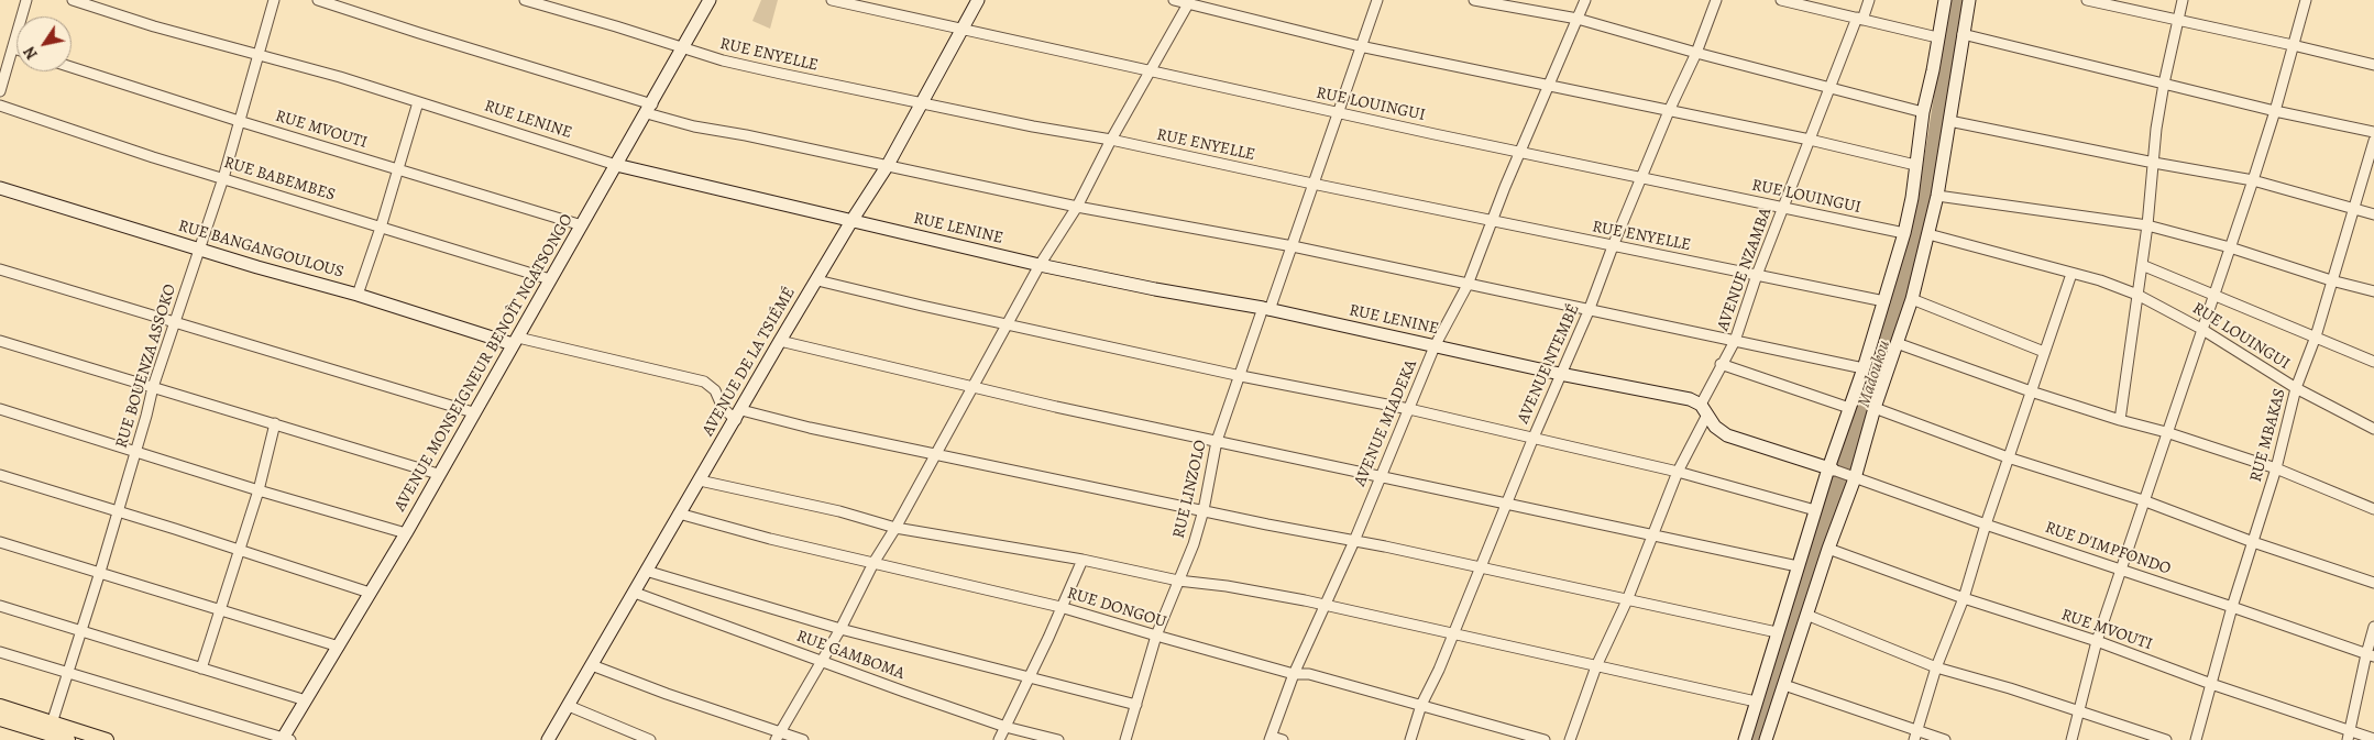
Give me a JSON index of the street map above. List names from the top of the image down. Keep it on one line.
{"streets":{"street":["RUE ENYELLE","RUE LOUINGUI","RUE LENINE","RUE MVOUTI","RUE BABEMBES","RUE BANGANGOULOUS","AVENUE NZAMBA","AVENUE DE LA TSIÉMÉ","AVENUE MONSEIGNEUR BENOÎT NGATSONGO","AVENUE NTEMBÉ","RUE BOUENZA ASSOKO","AVENUE MIADEKA","RUE MBAKAS","RUE LINZOLO","RUE D'IMPFONDO","RUE DONGOU","RUE GAMBOMA"]},"crossings":[["RUE ENYELLE","AVENUE NZAMBA"],["RUE ENYELLE","AVENUE DE LA TSIÉMÉ"],["RUE ENYELLE","AVENUE MONSEIGNEUR BENOÎT NGATSONGO"],["RUE ENYELLE","AVENUE NTEMBÉ"],["RUE ENYELLE","AVENUE MIADEKA"],["RUE ENYELLE","RUE LINZOLO"],["RUE LOUINGUI","AVENUE NZAMBA"],["RUE LOUINGUI","AVENUE DE LA TSIÉMÉ"],["RUE LOUINGUI","AVENUE NTEMBÉ"],["RUE LOUINGUI","AVENUE MIADEKA"],["RUE LOUINGUI","RUE MBAKAS"],["RUE LOUINGUI","RUE LINZOLO"],["RUE LENINE","AVENUE NZAMBA"],["RUE LENINE","AVENUE DE LA TSIÉMÉ"],["RUE LENINE","AVENUE MONSEIGNEUR BENOÎT NGATSONGO"],["RUE LENINE","AVENUE NTEMBÉ"],["RUE LENINE","RUE BOUENZA ASSOKO"],["RUE LENINE","AVENUE MIADEKA"],["RUE LENINE","RUE LINZOLO"],["RUE LENINE","RUE D'IMPFONDO"],["RUE MVOUTI","AVENUE MONSEIGNEUR BENOÎT NGATSONGO"],["RUE MVOUTI","RUE BOUENZA ASSOKO"],["RUE MVOUTI","RUE MBAKAS"],["RUE BABEMBES","AVENUE MONSEIGNEUR BENOÎT NGATSONGO"],["RUE BABEMBES","RUE BOUENZA ASSOKO"],["RUE BANGANGOULOUS","AVENUE MONSEIGNEUR BENOÎT NGATSONGO"],["RUE BANGANGOULOUS","RUE BOUENZA ASSOKO"],["AVENUE DE LA TSIÉMÉ","RUE DONGOU"],["AVENUE DE LA TSIÉMÉ","RUE GAMBOMA"],["AVENUE NTEMBÉ","RUE DONGOU"],["AVENUE MIADEKA","RUE DONGOU"],["RUE MBAKAS","RUE D'IMPFONDO"],["RUE LINZOLO","RUE DONGOU"]],"water":["Madoukou"],"north":"bottom left"}
